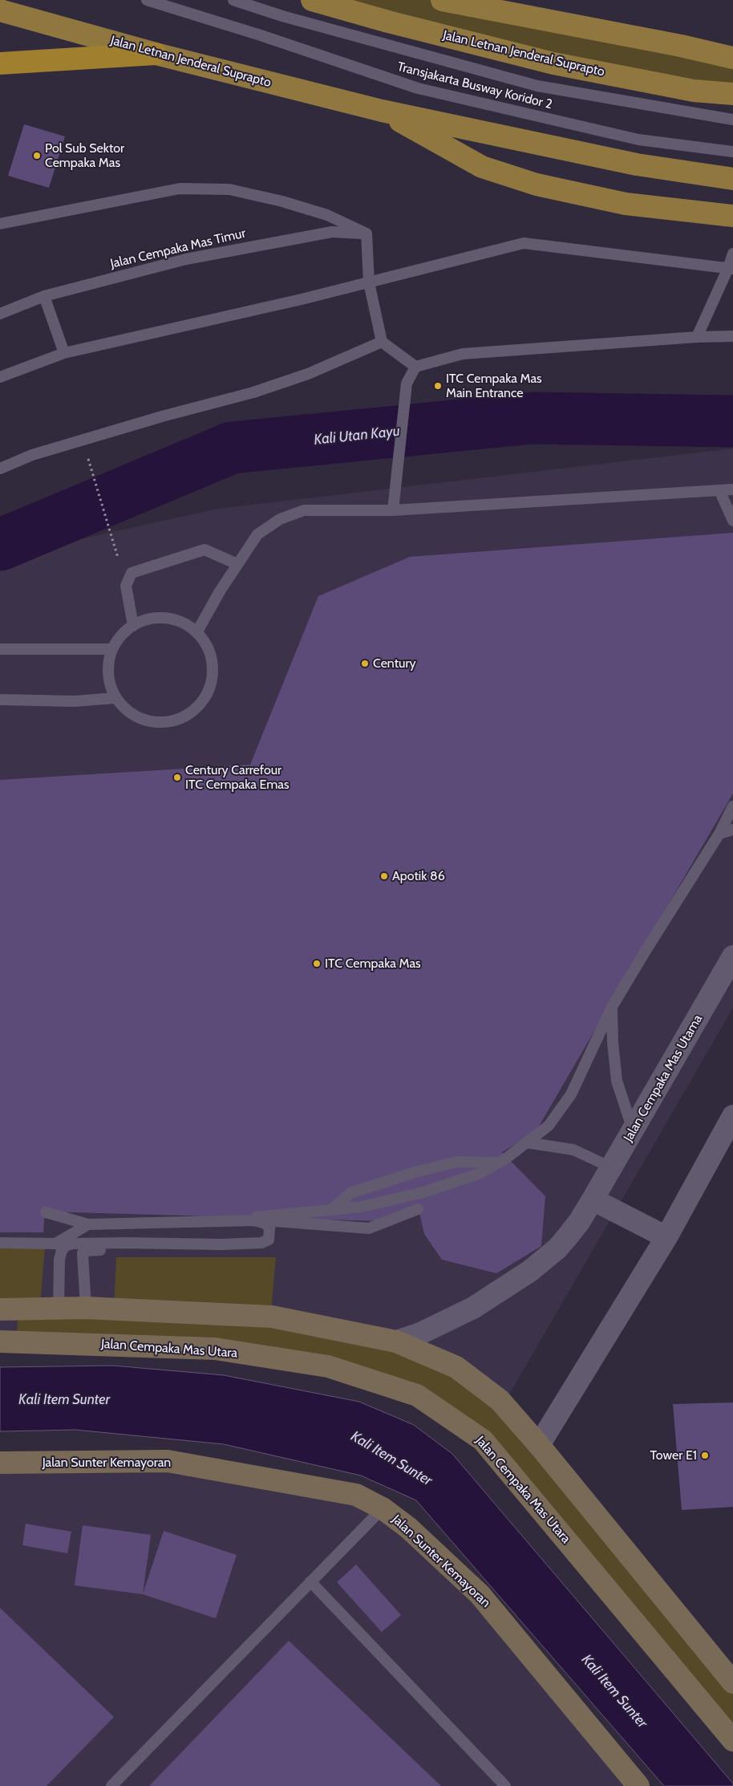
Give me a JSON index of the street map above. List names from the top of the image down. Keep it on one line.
{"streets":{"main road":["Jalan Letnan Jenderal Suprapto","Jalan Cempaka Mas Utara","Jalan Sunter Kemayoran"],"street":["Jalan Cempaka Mas Utama"],"lane":["Transjakarta Busway Koridor 2","Jalan Cempaka Mas Timur"]},"water":["Kali Utan Kayu","Kali Item Sunter"],"places":["Pol Sub Sektor Cempaka Mas","ITC Cempaka Mas Main Entrance","Century","Century Carrefour ITC Cempaka Emas","Apotik 86","ITC Cempaka Mas","Tower E1"]}
